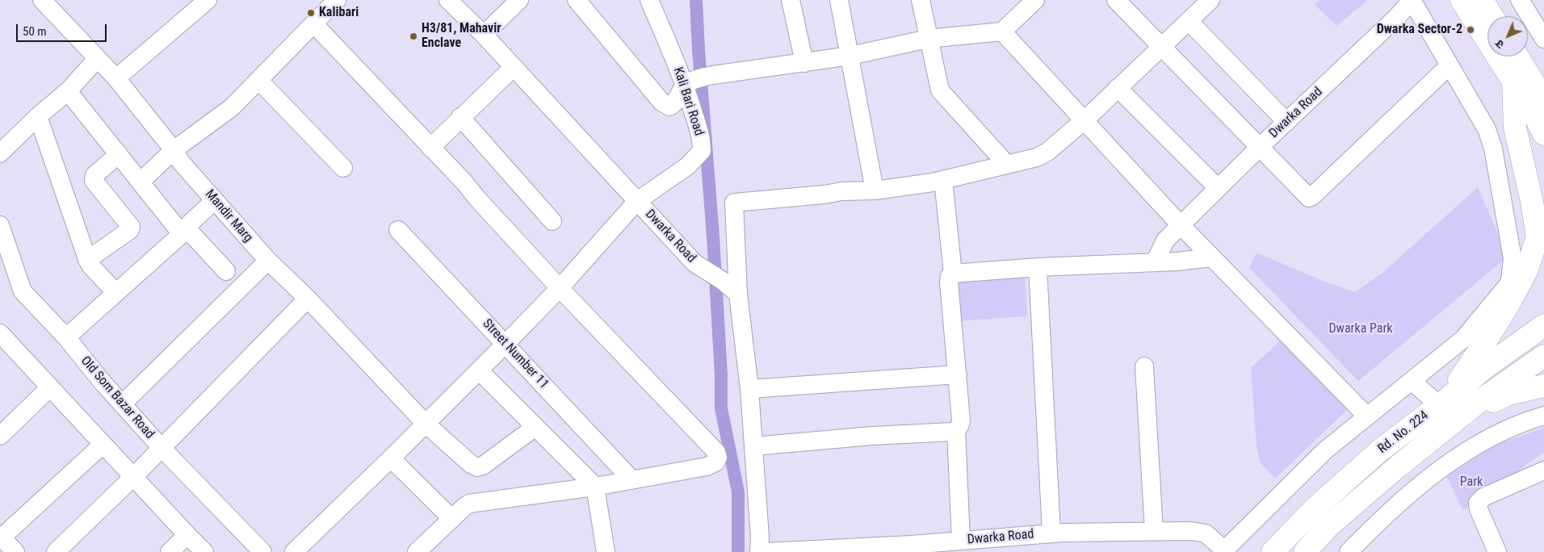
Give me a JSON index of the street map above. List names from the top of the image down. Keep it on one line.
{"streets":{"main road":["Rd. No. 224"],"street":["Kali Bari Road","Dwarka Road","Mandir Marg","Street Number 11","Old Som Bazar Road"]},"crossings":[["Kali Bari Road","Dwarka Road"]],"parks":["Dwarka Park","Park"],"places":["Kalibari","Dwarka Sector-2","H3/81, Mahavir Enclave"],"scale_bar":"50 m","north":"bottom left"}
